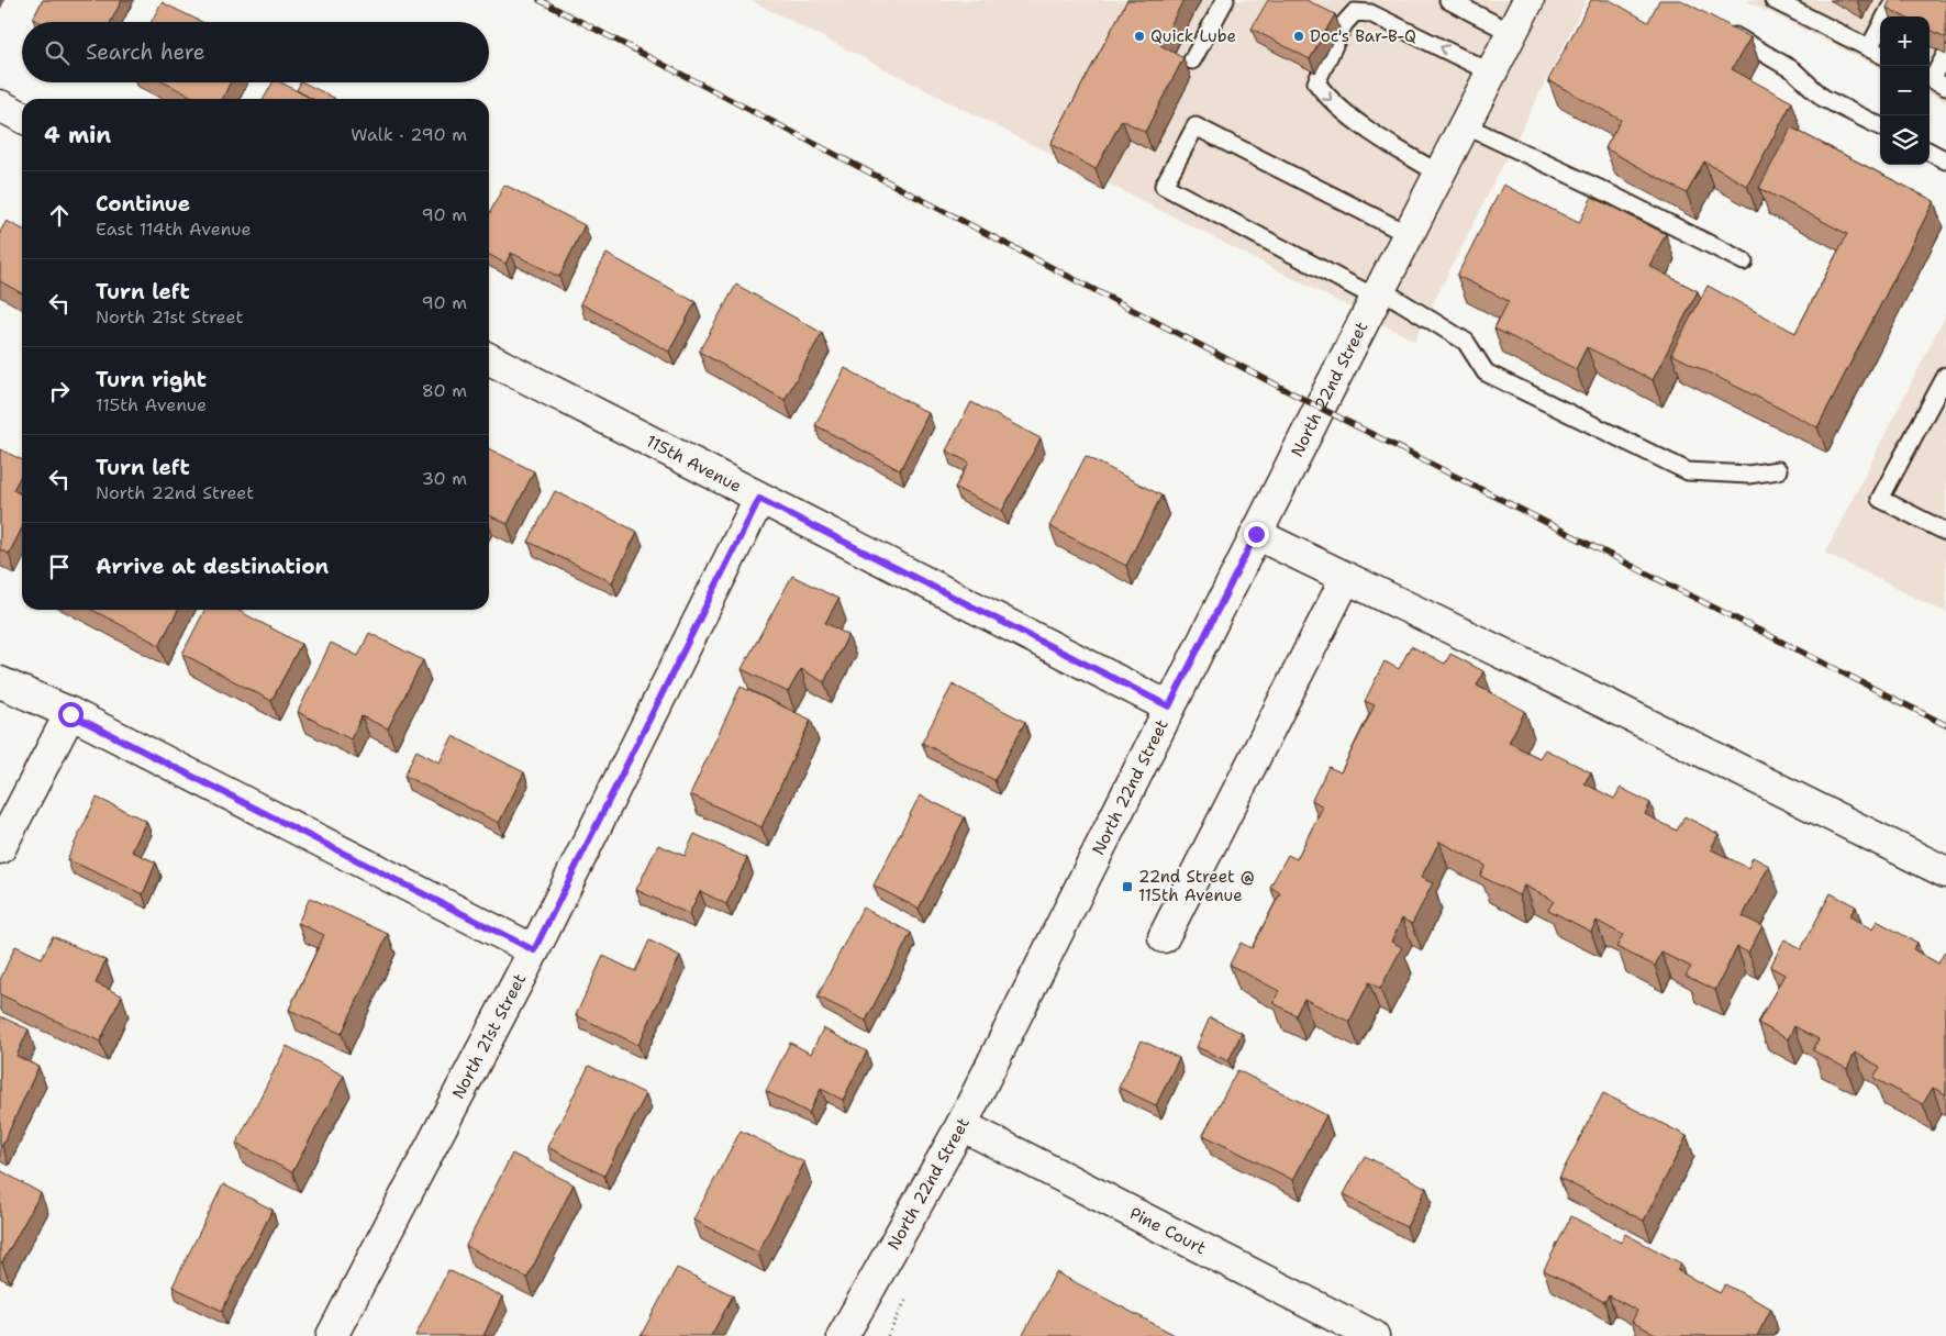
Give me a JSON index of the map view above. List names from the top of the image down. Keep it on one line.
{"streets":{"street":["North 22nd Street","115th Avenue","North 21st Street","Pine Court"]},"crossings":[["North 22nd Street","115th Avenue"],["North 22nd Street","Pine Court"],["115th Avenue","North 21st Street"]],"places":{"other":["Quick Lube","Doc's Bar-B-Q"],"transit":["22nd Street @ 115th Avenue"]},"page":{"map_buttons":["+","−"],"search":"Search here","heading":["4 min","Walk · 290 m"],"list":[["Continue","East 114th Avenue","90 m"],["Turn left","North 21st Street","90 m"],["Turn right","115th Avenue","80 m"],["Turn left","North 22nd Street","30 m"],"Arrive at destination"]}}
